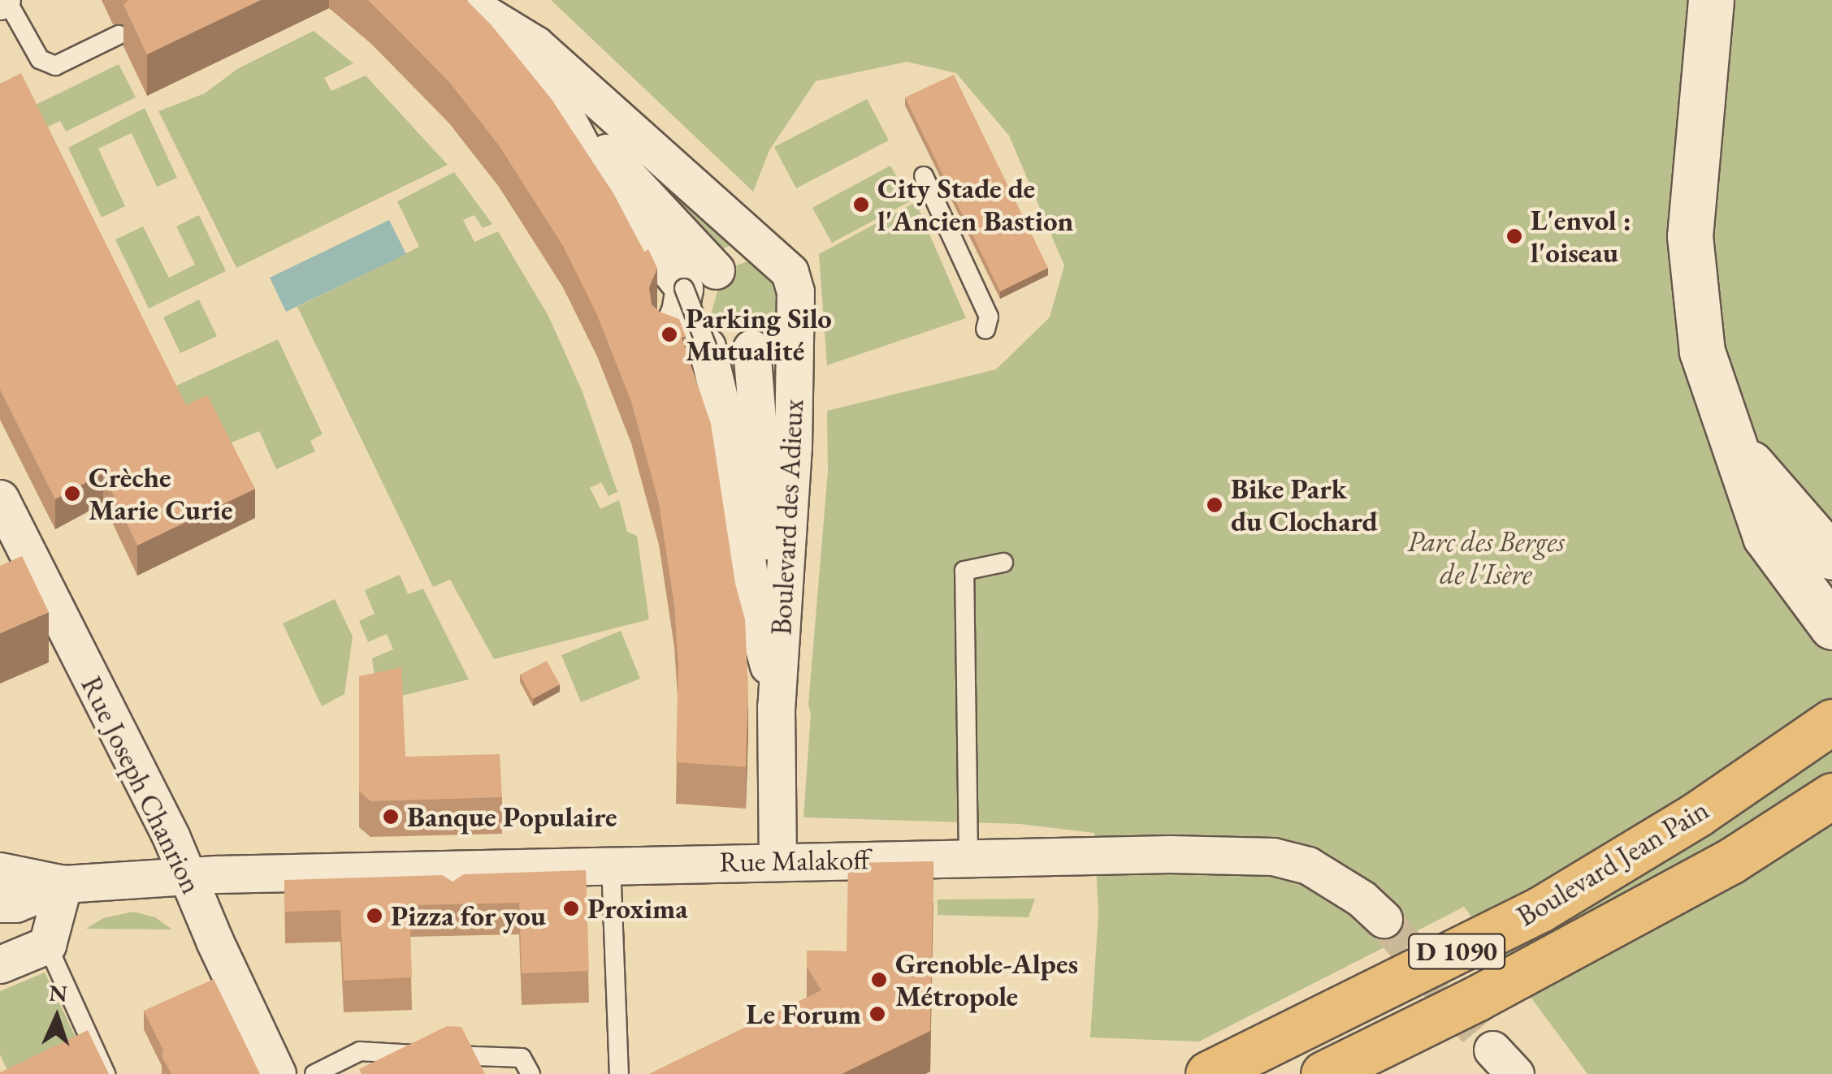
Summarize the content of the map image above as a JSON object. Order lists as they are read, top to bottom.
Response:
{
  "streets": {
    "main road": ["Boulevard Jean Pain", "D 1090"],
    "street": ["Boulevard des Adieux", "Rue Joseph Chanrion", "Rue Malakoff"]
  },
  "crossings": [
    ["Boulevard des Adieux", "Rue Malakoff"],
    ["Rue Joseph Chanrion", "Rue Malakoff"]
  ],
  "parks": ["Parc des Berges de l'Isère"],
  "places": [
    "City Stade de l'Ancien Bastion",
    "L'envol : l'oiseau",
    "Parking Silo Mutualité",
    "Crèche Marie Curie",
    "Bike Park du Clochard",
    "Banque Populaire",
    "Proxima",
    "Pizza for you",
    "Grenoble-Alpes Métropole",
    "Le Forum"
  ],
  "north": "top"
}
